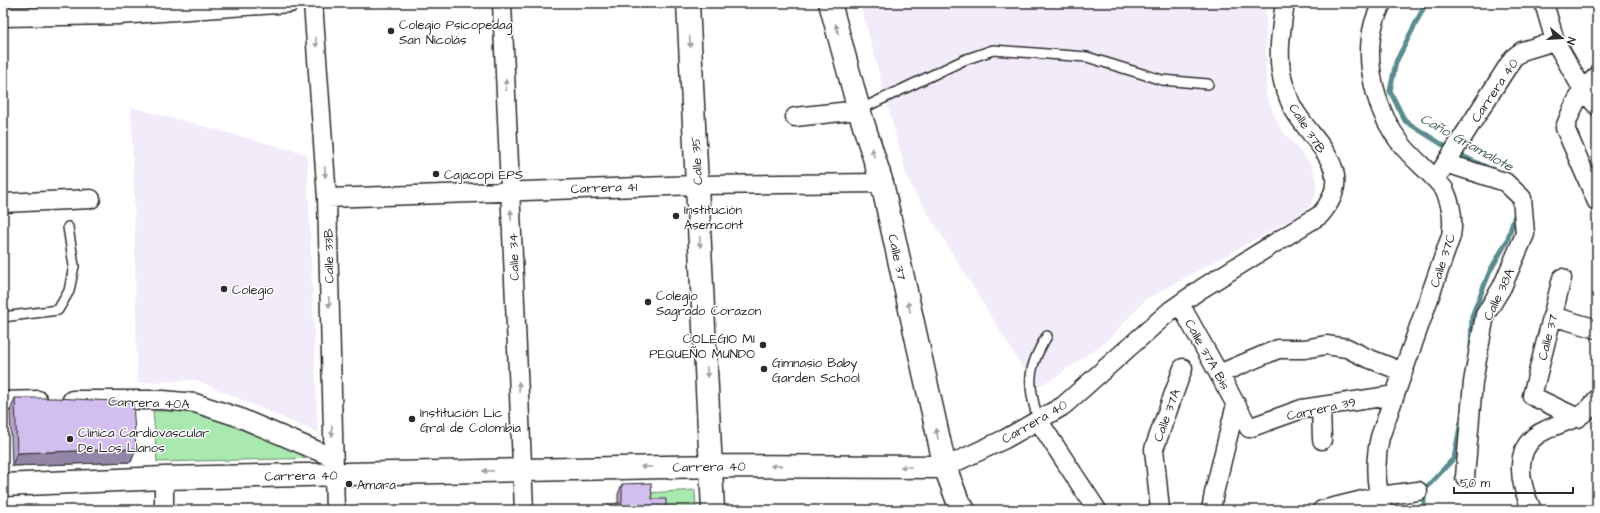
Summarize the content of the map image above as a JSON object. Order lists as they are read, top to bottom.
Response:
{
  "streets": {
    "street": [
      "Carrera 40",
      "Calle 37B",
      "Calle 35",
      "Carrera 41",
      "Calle 33B",
      "Calle 34",
      "Calle 37",
      "Calle 37C",
      "Calle 38A",
      "Calle 37A Bis",
      "Carrera 40A",
      "Carrera 39",
      "Calle 37A"
    ]
  },
  "crossings": [
    ["Carrera 40", "Calle 37B"],
    ["Carrera 40", "Calle 35"],
    ["Carrera 40", "Calle 33B"],
    ["Carrera 40", "Calle 34"],
    ["Carrera 40", "Calle 37"],
    ["Carrera 40", "Calle 37C"],
    ["Carrera 40", "Calle 38A"],
    ["Carrera 40", "Calle 37A Bis"],
    ["Carrera 40", "Carrera 40A"],
    ["Calle 35", "Carrera 41"],
    ["Carrera 41", "Calle 33B"],
    ["Carrera 41", "Calle 34"],
    ["Carrera 41", "Calle 37"],
    ["Calle 33B", "Carrera 40A"],
    ["Calle 37C", "Carrera 39"],
    ["Calle 37A Bis", "Carrera 39"]
  ],
  "one_way": [
    "Carrera 40",
    "Calle 35",
    "Calle 33B",
    "Calle 34",
    "Calle 37"
  ],
  "water": ["Caño Gramalote"],
  "places": [
    "Colegio Psicopedag San Nicolás",
    "Cajacopi EPS",
    "Institución Asemcont",
    "Colegio",
    "Colegio Sagrado Corazon",
    "COLEGIO MI PEQUEÑO MUNDO",
    "Gimnasio Baby Garden School",
    "Institución Lic Gral de Colombia",
    "Clinica Cardiovascular De Los Llanos",
    "Amara"
  ],
  "scale_bar": "50 m",
  "north": "right"
}
